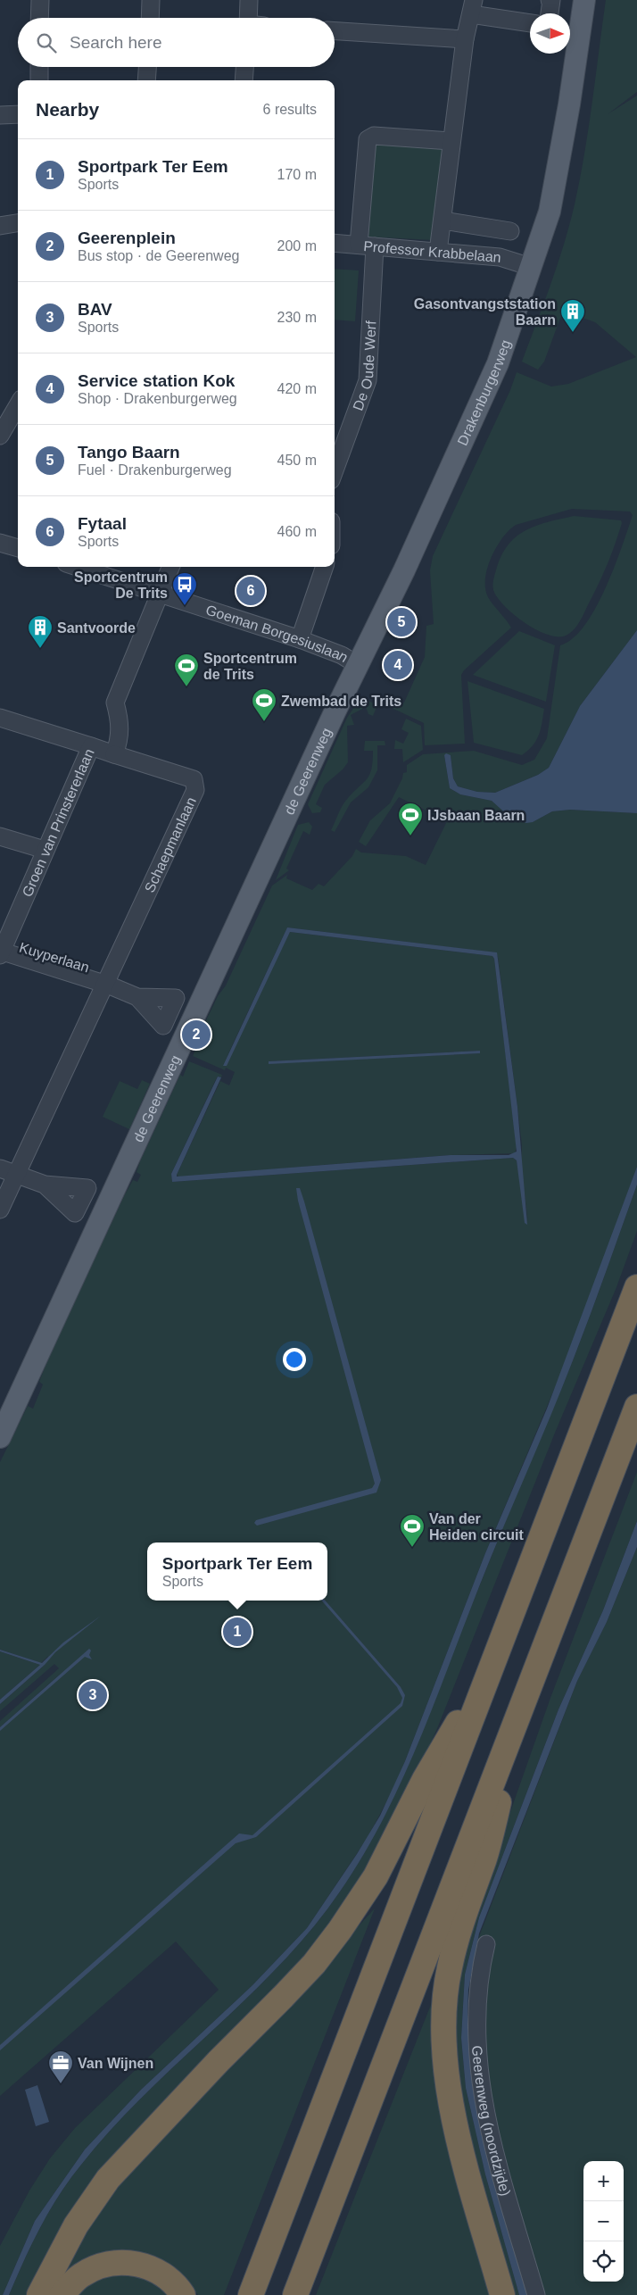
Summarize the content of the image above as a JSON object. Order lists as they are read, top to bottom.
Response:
{
  "streets": {
    "main road": ["Drakenburgerweg", "de Geerenweg"],
    "street": [
      "Professor Krabbelaan",
      "De Oude Werf",
      "Goeman Borgesiuslaan",
      "Groen van Prinstererlaan",
      "Schaepmanlaan",
      "Kuyperlaan",
      "Geerenweg (noordzijde)"
    ]
  },
  "crossings": [
    ["Professor Krabbelaan", "De Oude Werf"],
    ["Professor Krabbelaan", "Drakenburgerweg"],
    ["Drakenburgerweg", "Goeman Borgesiuslaan"],
    ["Drakenburgerweg", "de Geerenweg"],
    ["Goeman Borgesiuslaan", "de Geerenweg"],
    ["Goeman Borgesiuslaan", "Groen van Prinstererlaan"],
    ["Groen van Prinstererlaan", "Schaepmanlaan"],
    ["Groen van Prinstererlaan", "Kuyperlaan"],
    ["Schaepmanlaan", "Kuyperlaan"]
  ],
  "places": {
    "building": ["Gasontvangststation Baarn", "Santvoorde"],
    "bus stop": ["Sportcentrum De Trits"],
    "sports": [
      "Sportcentrum de Trits",
      "Zwembad de Trits",
      "IJsbaan Baarn",
      "Van der Heiden circuit"
    ],
    "office": ["Van Wijnen"]
  },
  "north": "right",
  "page": {
    "search": "Search here",
    "heading": ["Nearby", "6 results"],
    "list": [
      {
        "mark": "1",
        "name": "Sportpark Ter Eem",
        "note": "Sports",
        "value": "170 m"
      },
      {
        "mark": "2",
        "name": "Geerenplein",
        "note": "Bus stop · de Geerenweg",
        "value": "200 m"
      },
      {
        "mark": "3",
        "name": "BAV",
        "note": "Sports",
        "value": "230 m"
      },
      {
        "mark": "4",
        "name": "Service station Kok",
        "note": "Shop · Drakenburgerweg",
        "value": "420 m"
      },
      {
        "mark": "5",
        "name": "Tango Baarn",
        "note": "Fuel · Drakenburgerweg",
        "value": "450 m"
      },
      {
        "mark": "6",
        "name": "Fytaal",
        "note": "Sports",
        "value": "460 m"
      }
    ],
    "pins": [
      "6",
      "5",
      "4",
      "2",
      "1",
      "3"
    ],
    "popup": ["Sportpark Ter Eem", "Sports"],
    "map_buttons": ["+", "−"]
  }
}
